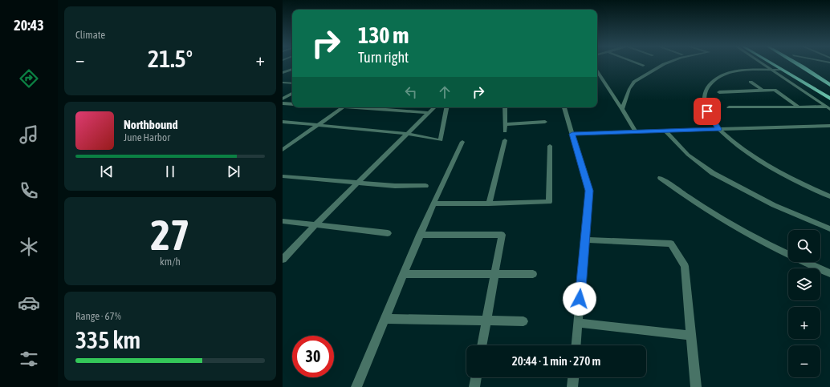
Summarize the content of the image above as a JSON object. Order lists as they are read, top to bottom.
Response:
{
  "page": {
    "tabs": "20:43",
    "tile": [
      "Climate",
      ["27", "km/h"],
      ["Range · 67%", "335 km"]
    ],
    "turn": ["130 m", "Turn right"],
    "heat": ["−", "21.5°", "+"],
    "song": ["Northbound", "June Harbor"],
    "map_buttons": ["+", "−"],
    "limit": "30",
    "trip": "20:44 · 1 min · 270 m"
  }
}
